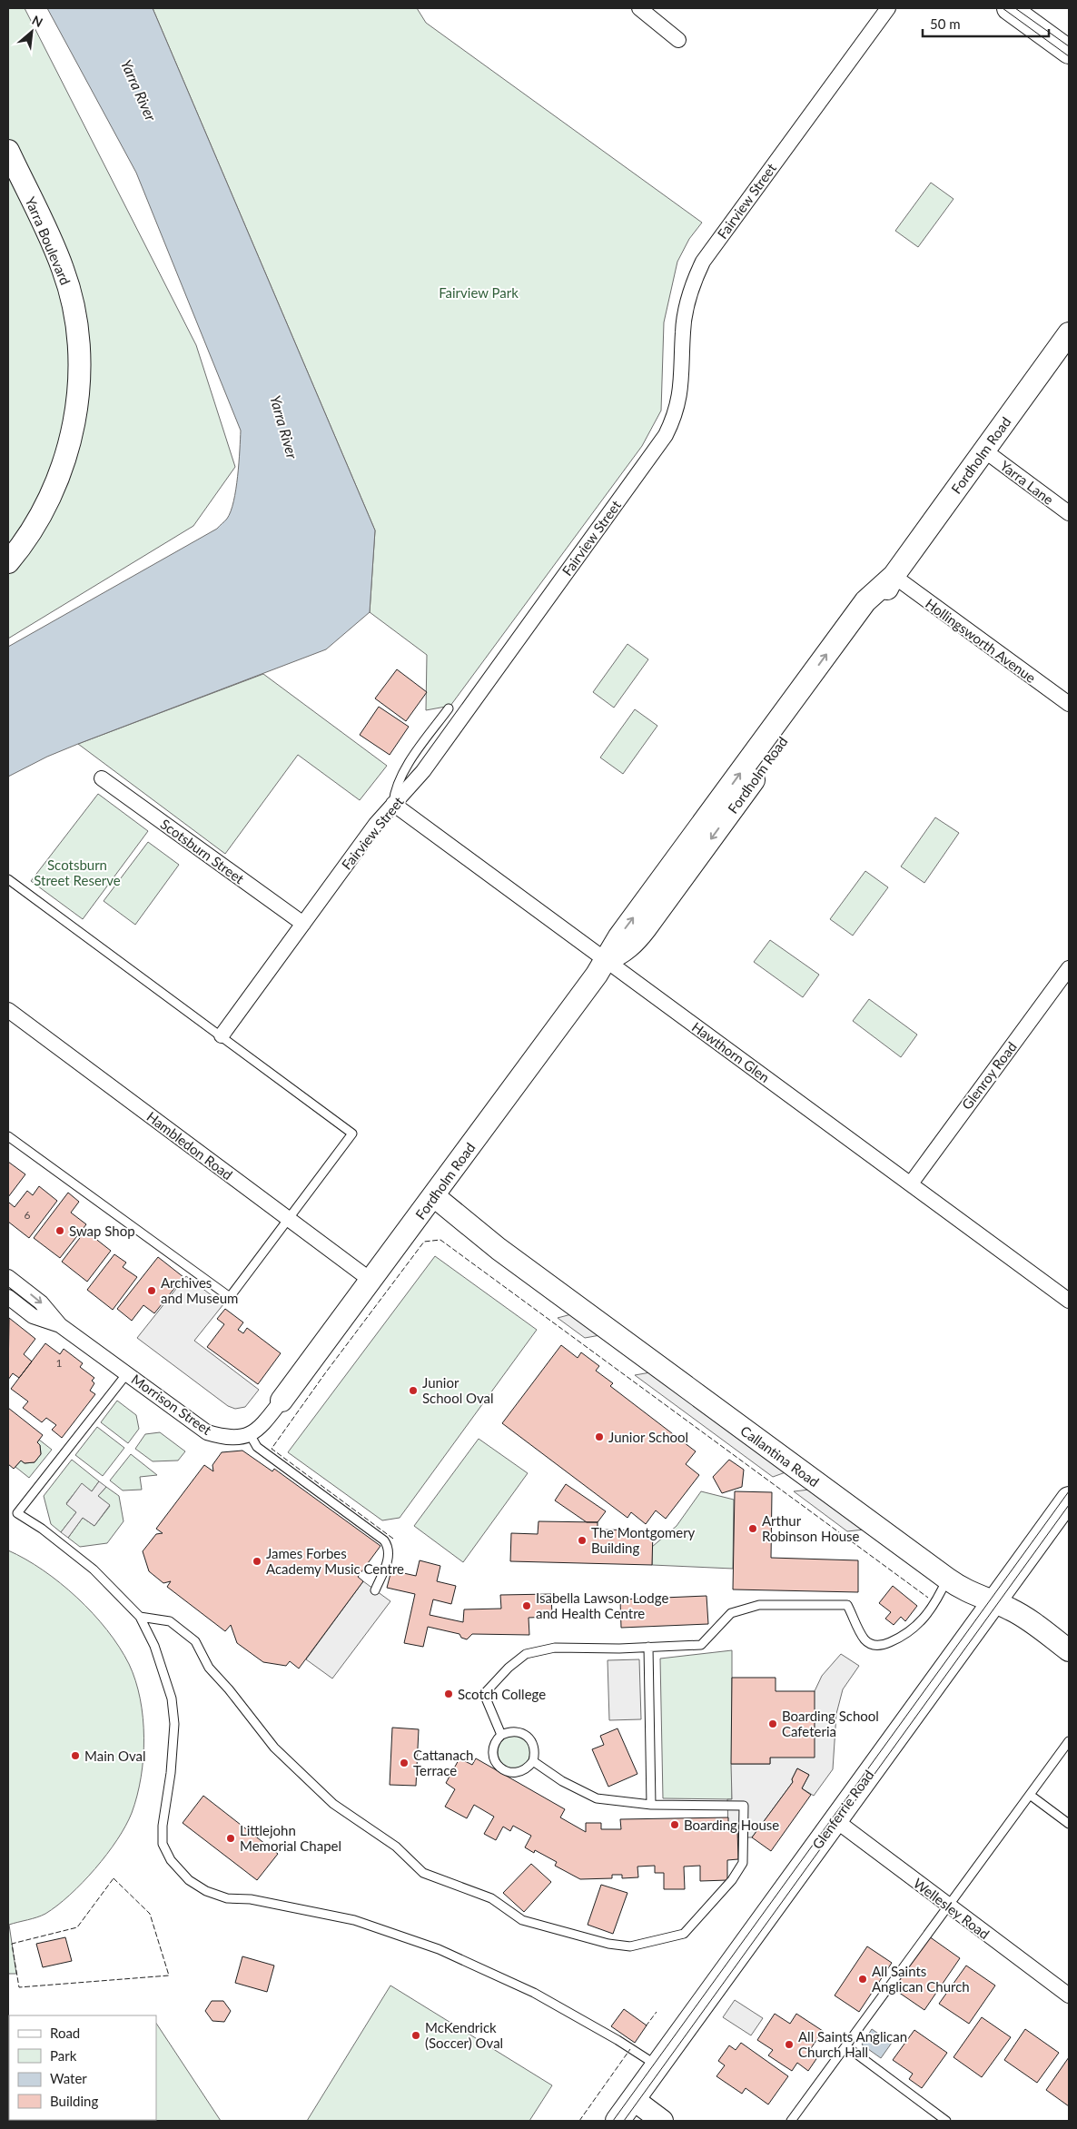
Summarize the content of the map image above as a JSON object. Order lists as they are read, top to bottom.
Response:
{
  "streets": {
    "main road": ["Glenferrie Road"],
    "street": [
      "Fairview Street",
      "Yarra Boulevard",
      "Fordholm Road",
      "Yarra Lane",
      "Hollingsworth Avenue",
      "Scotsburn Street",
      "Hawthorn Glen",
      "Glenroy Road",
      "Hambledon Road",
      "Morrison Street",
      "Callantina Road",
      "Wellesley Road"
    ]
  },
  "crossings": [
    ["Fairview Street", "Scotsburn Street"],
    ["Fairview Street", "Hawthorn Glen"],
    ["Fordholm Road", "Yarra Lane"],
    ["Fordholm Road", "Hollingsworth Avenue"],
    ["Fordholm Road", "Hawthorn Glen"],
    ["Fordholm Road", "Hambledon Road"],
    ["Fordholm Road", "Callantina Road"],
    ["Hawthorn Glen", "Glenroy Road"],
    ["Callantina Road", "Glenferrie Road"],
    ["Glenferrie Road", "Wellesley Road"]
  ],
  "water": ["Yarra River"],
  "parks": ["Fairview Park", "Scotsburn Street Reserve"],
  "places": [
    "Swap Shop",
    "Archives and Museum",
    "Junior School Oval",
    "Junior School",
    "Arthur Robinson House",
    "The Montgomery Building",
    "James Forbes Academy Music Centre",
    "Isabella Lawson Lodge and Health Centre",
    "Scotch College",
    "Boarding School Cafeteria",
    "Main Oval",
    "Cattanach Terrace",
    "Boarding House",
    "Littlejohn Memorial Chapel",
    "All Saints Anglican Church",
    "McKendrick (Soccer) Oval",
    "All Saints Anglican Church Hall"
  ],
  "house_numbers": ["6", "1"],
  "legend": [
    "Road",
    "Park",
    "Water",
    "Building"
  ],
  "scale_bar": "50 m",
  "north": "top right"
}
